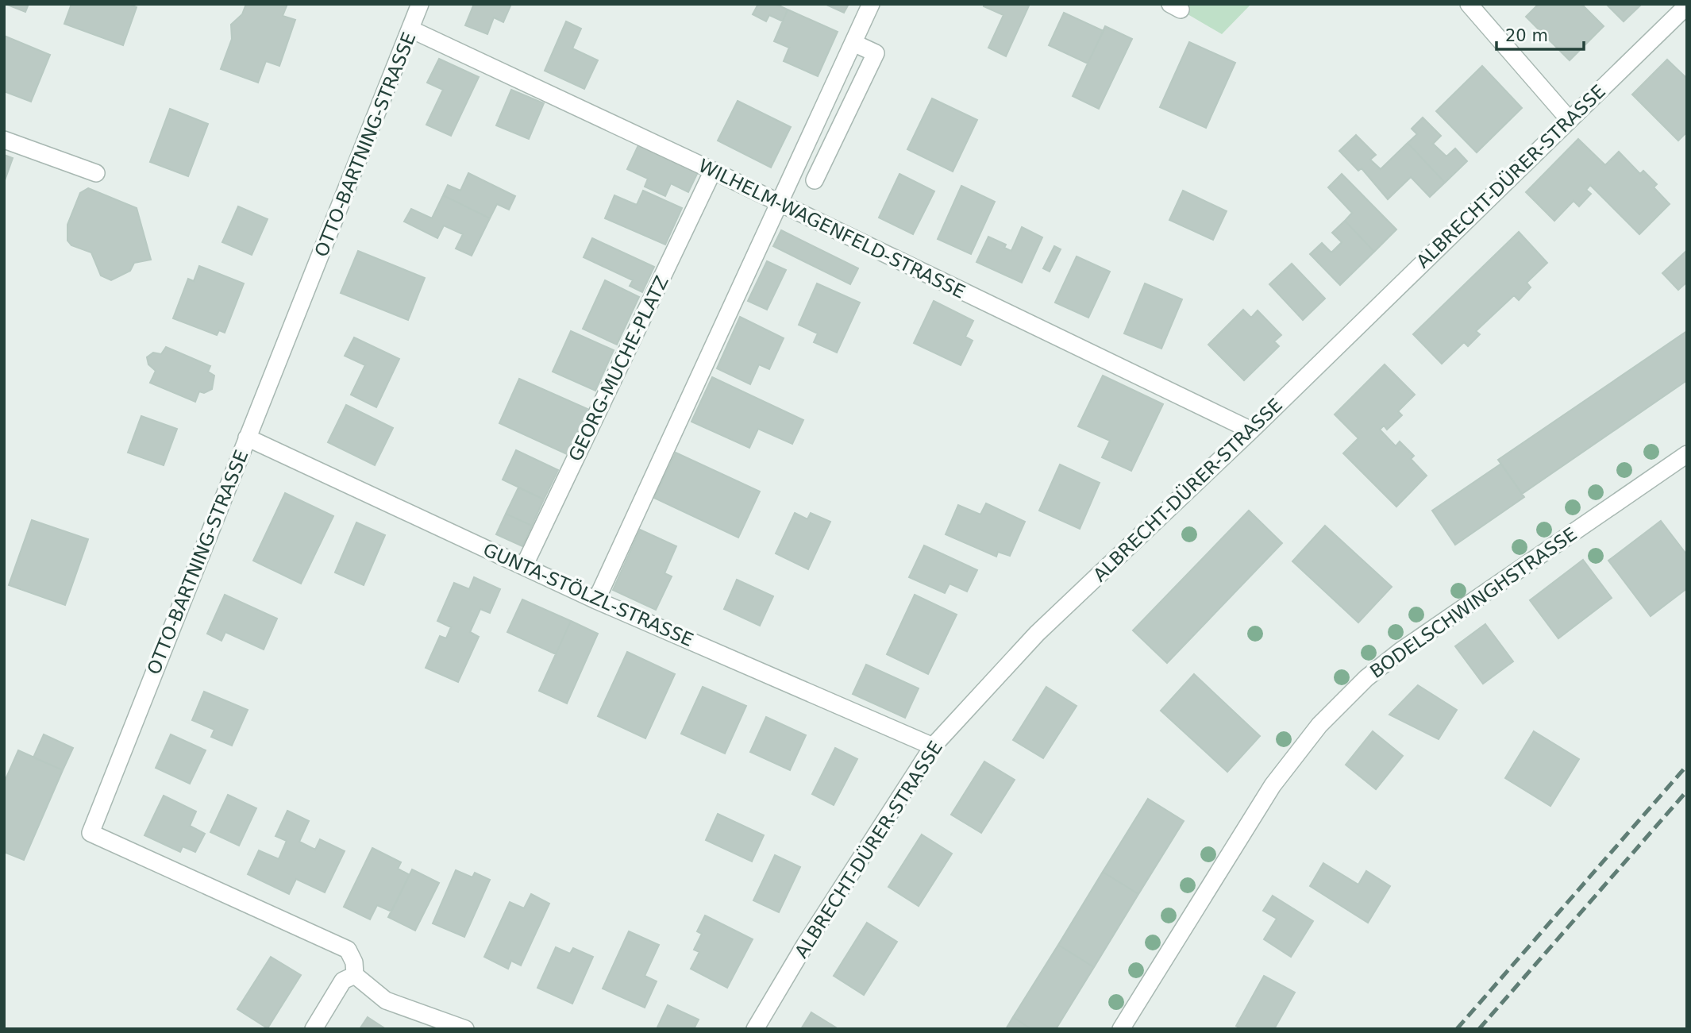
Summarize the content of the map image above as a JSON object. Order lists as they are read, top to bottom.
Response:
{
  "streets": {
    "street": [
      "OTTO-BARTNING-STRASSE",
      "ALBRECHT-DÜRER-STRASSE",
      "WILHELM-WAGENFELD-STRASSE",
      "GEORG-MUCHE-PLATZ",
      "GUNTA-STÖLZL-STRASSE",
      "BODELSCHWINGHSTRASSE"
    ]
  },
  "crossings": [
    ["OTTO-BARTNING-STRASSE", "WILHELM-WAGENFELD-STRASSE"],
    ["OTTO-BARTNING-STRASSE", "GUNTA-STÖLZL-STRASSE"],
    ["ALBRECHT-DÜRER-STRASSE", "WILHELM-WAGENFELD-STRASSE"],
    ["ALBRECHT-DÜRER-STRASSE", "GUNTA-STÖLZL-STRASSE"],
    ["WILHELM-WAGENFELD-STRASSE", "GEORG-MUCHE-PLATZ"],
    ["GEORG-MUCHE-PLATZ", "GUNTA-STÖLZL-STRASSE"]
  ],
  "scale_bar": "20 m"
}
